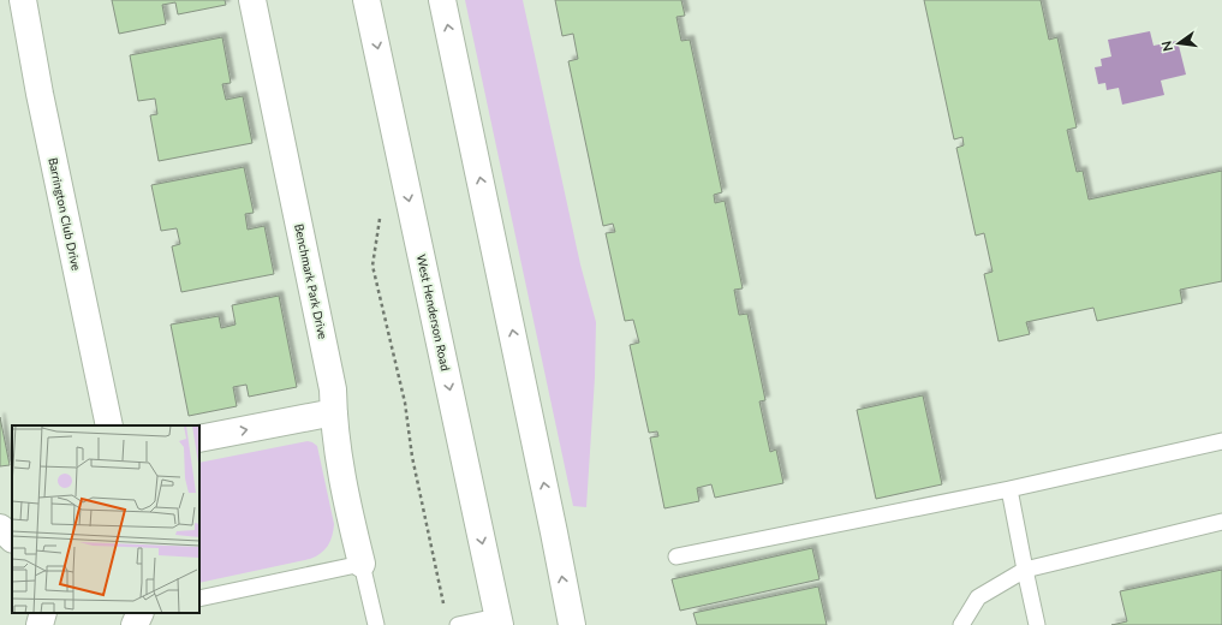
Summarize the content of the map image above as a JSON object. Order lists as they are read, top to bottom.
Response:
{
  "streets": {
    "main road": ["Barrington Club Drive", "Benchmark Park Drive", "West Henderson Road"]
  },
  "north": "left"
}
